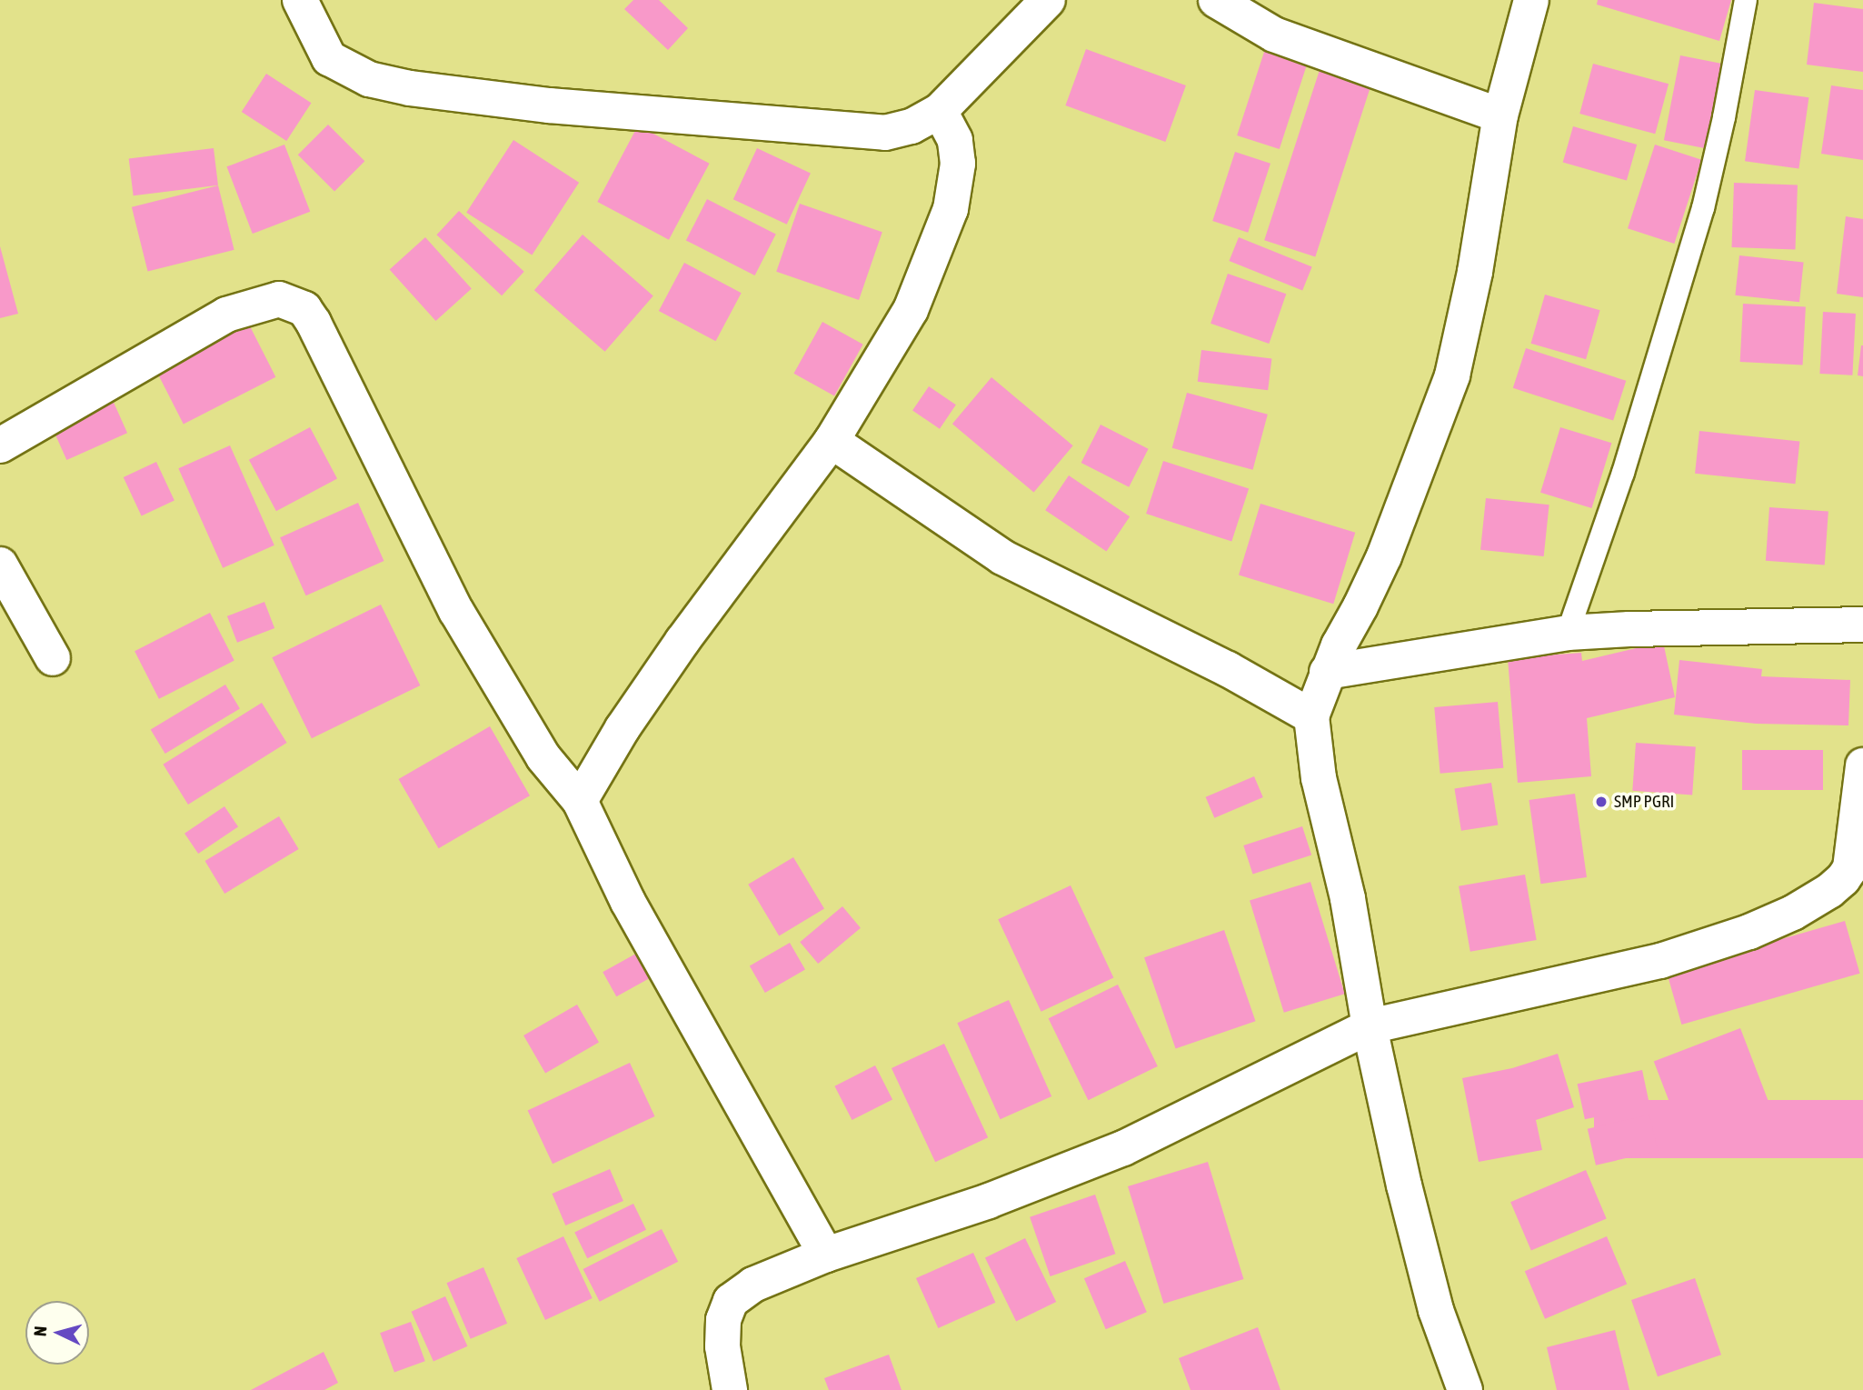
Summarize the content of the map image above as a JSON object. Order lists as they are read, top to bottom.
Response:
{
  "places": ["SMP PGRI"],
  "north": "left"
}
